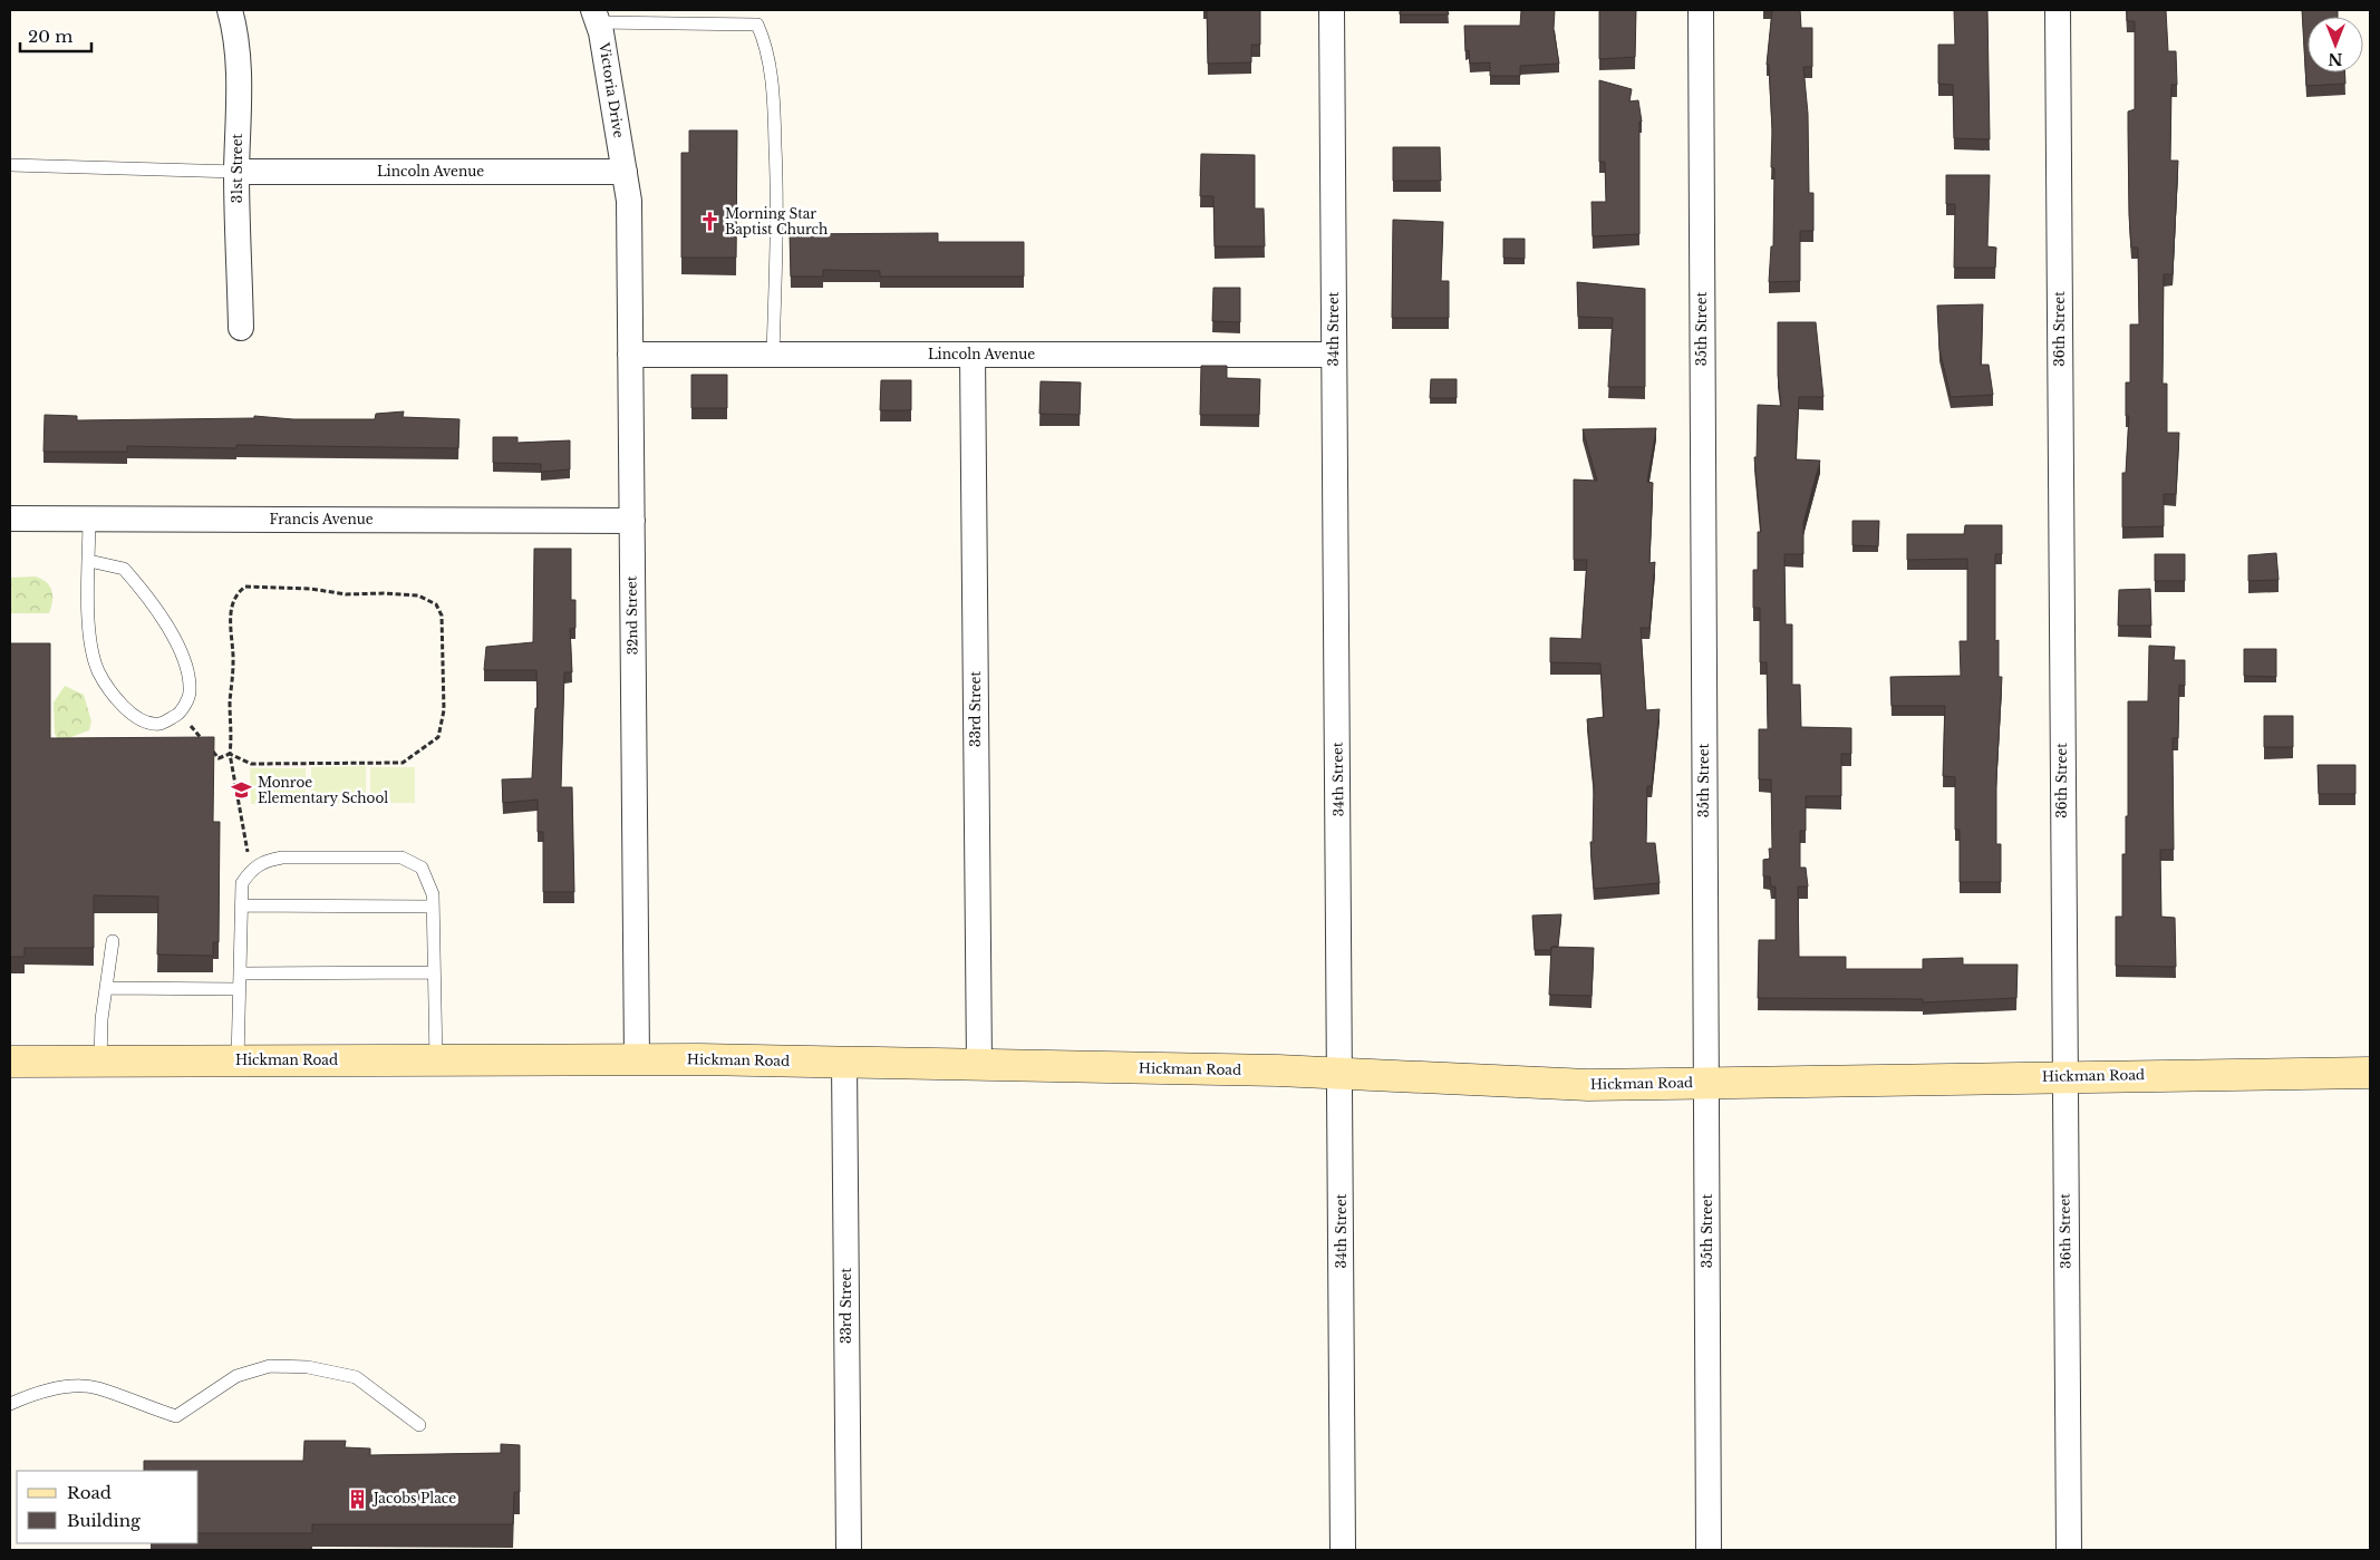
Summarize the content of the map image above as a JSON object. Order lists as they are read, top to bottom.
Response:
{
  "streets": {
    "main road": ["Hickman Road"],
    "street": [
      "Victoria Drive",
      "31st Street",
      "Lincoln Avenue",
      "34th Street",
      "35th Street",
      "36th Street",
      "Francis Avenue",
      "32nd Street",
      "33rd Street"
    ]
  },
  "crossings": [
    ["Victoria Drive", "Lincoln Avenue"],
    ["Victoria Drive", "32nd Street"],
    ["31st Street", "Lincoln Avenue"],
    ["Lincoln Avenue", "34th Street"],
    ["Lincoln Avenue", "32nd Street"],
    ["Lincoln Avenue", "33rd Street"],
    ["34th Street", "Hickman Road"],
    ["35th Street", "Hickman Road"],
    ["36th Street", "Hickman Road"],
    ["Francis Avenue", "32nd Street"],
    ["32nd Street", "Hickman Road"],
    ["33rd Street", "Hickman Road"]
  ],
  "places": {
    "church": ["Morning Star Baptist Church"],
    "school or university": ["Monroe Elementary School"],
    "building": ["Jacobs Place"]
  },
  "legend": ["Road", "Building"],
  "scale_bar": "20 m",
  "north": "bottom"
}
